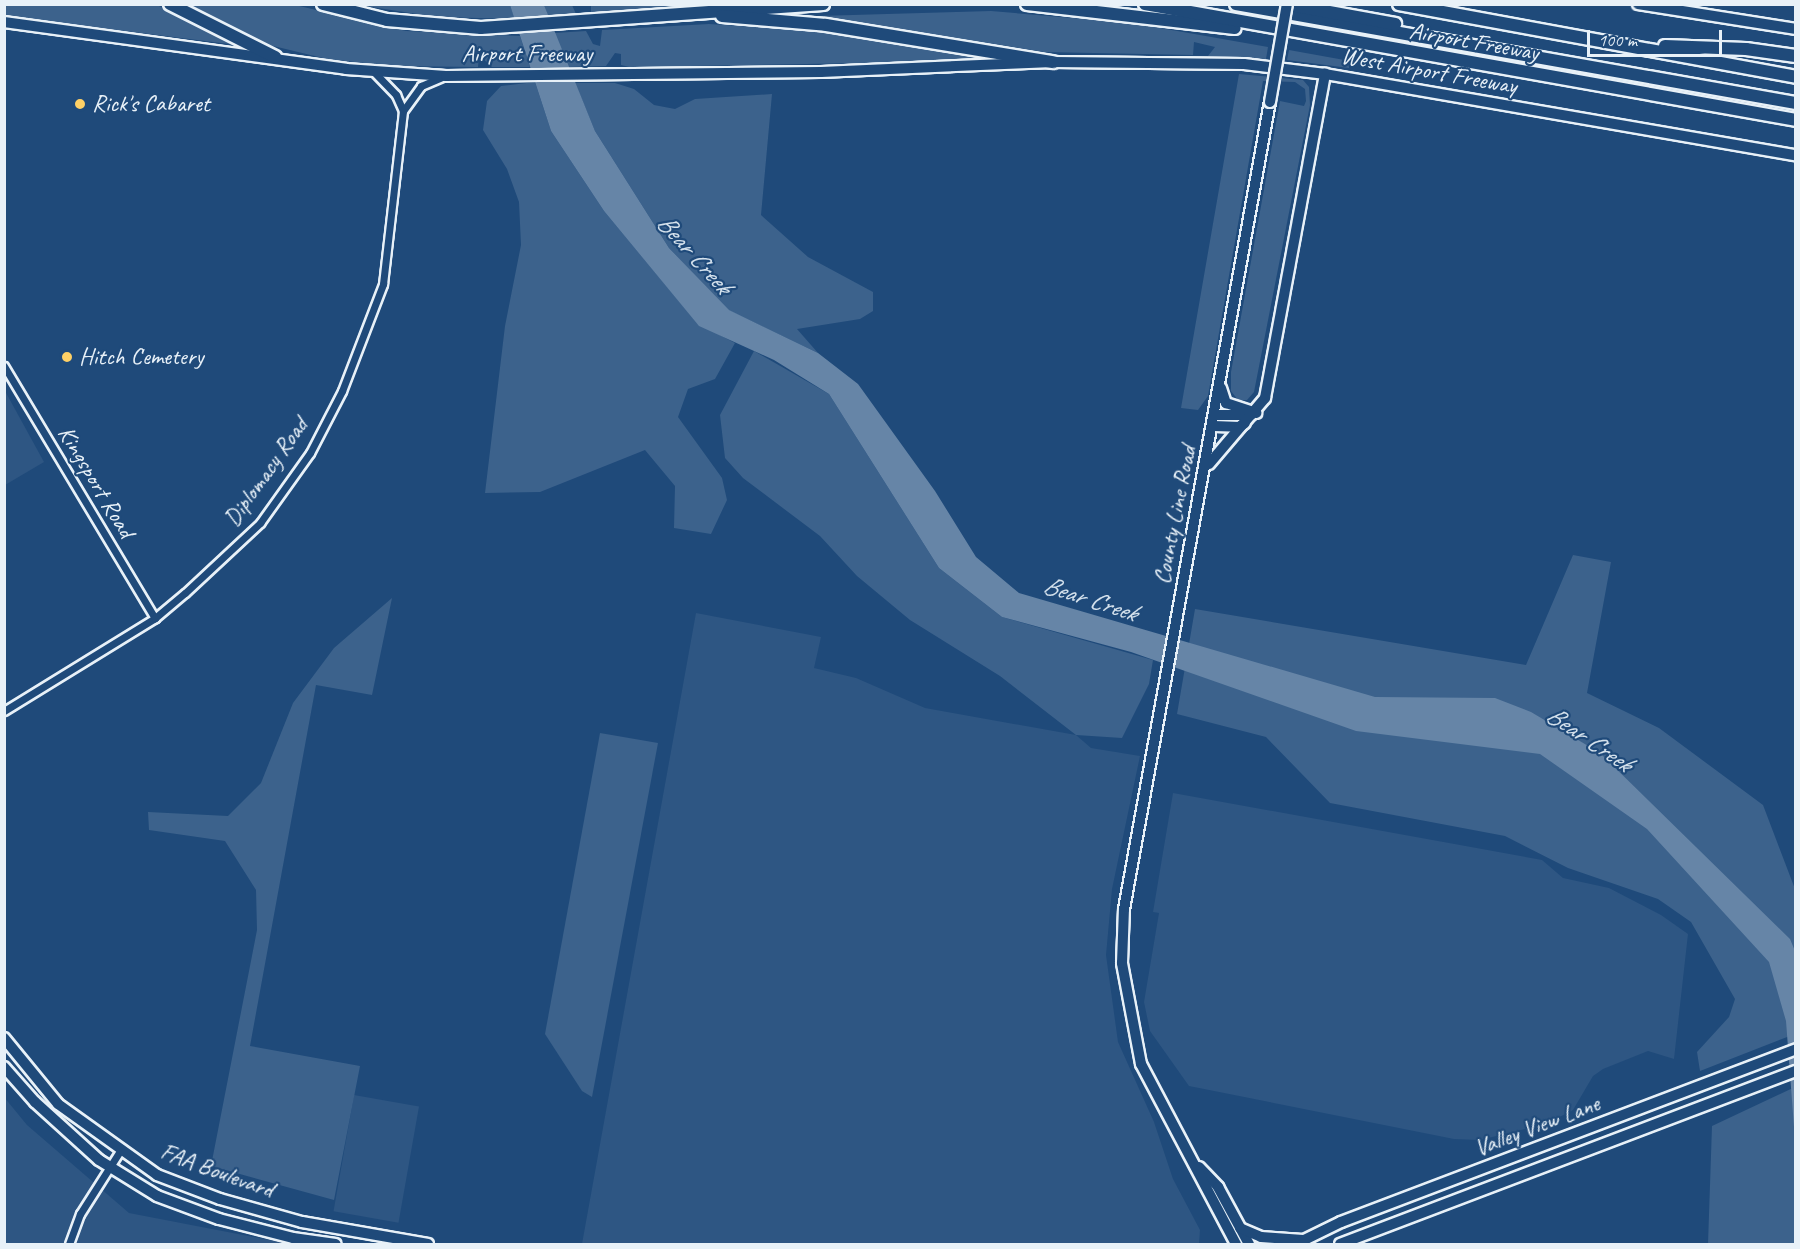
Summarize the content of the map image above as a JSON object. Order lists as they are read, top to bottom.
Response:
{
  "streets": {
    "highway": ["Airport Freeway"],
    "main road": [
      "West Airport Freeway",
      "County Line Road",
      "Valley View Lane",
      "FAA Boulevard"
    ],
    "street": ["Diplomacy Road", "Kingsport Road"]
  },
  "crossings": [
    ["Airport Freeway", "West Airport Freeway"],
    ["Airport Freeway", "Diplomacy Road"],
    ["Diplomacy Road", "Kingsport Road"]
  ],
  "water": ["Bear Creek"],
  "places": ["Rick's Cabaret", "Hitch Cemetery"],
  "scale_bar": "100 m"
}
